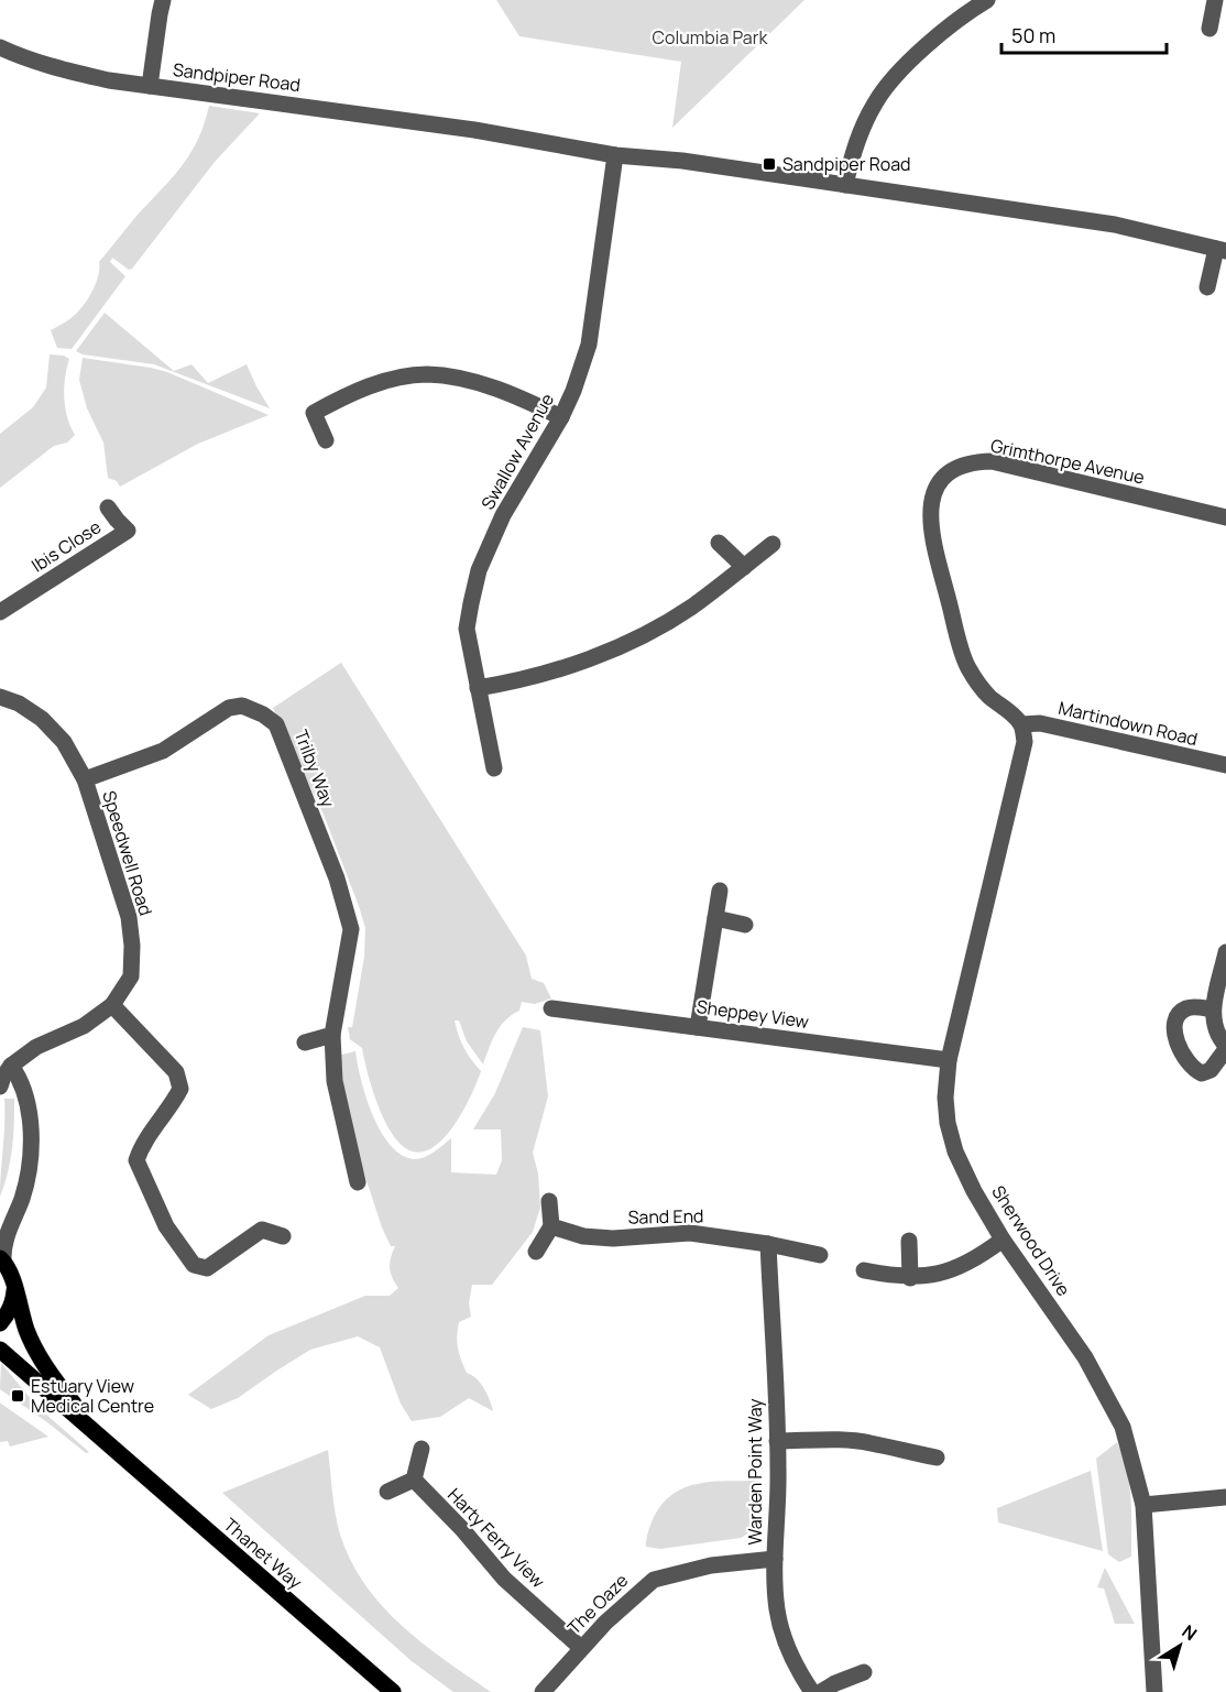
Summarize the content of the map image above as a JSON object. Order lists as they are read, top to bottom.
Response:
{
  "streets": {
    "main road": ["Thanet Way"],
    "street": [
      "Sandpiper Road",
      "Swallow Avenue",
      "Grimthorpe Avenue",
      "Ibis Close",
      "Martindown Road",
      "Trilby Way",
      "Speedwell Road",
      "Sheppey View",
      "Sand End",
      "Sherwood Drive",
      "Warden Point Way",
      "Harty Ferry View",
      "The Oaze"
    ]
  },
  "crossings": [
    ["Sandpiper Road", "Swallow Avenue"],
    ["Grimthorpe Avenue", "Martindown Road"],
    ["Grimthorpe Avenue", "Sherwood Drive"],
    ["Martindown Road", "Sherwood Drive"],
    ["Trilby Way", "Speedwell Road"],
    ["Sheppey View", "Sherwood Drive"],
    ["Sand End", "Warden Point Way"],
    ["Warden Point Way", "The Oaze"],
    ["Harty Ferry View", "The Oaze"]
  ],
  "parks": ["Columbia Park"],
  "places": {
    "transit": ["Sandpiper Road", "Estuary View Medical Centre"]
  },
  "scale_bar": "50 m",
  "north": "top right"
}
